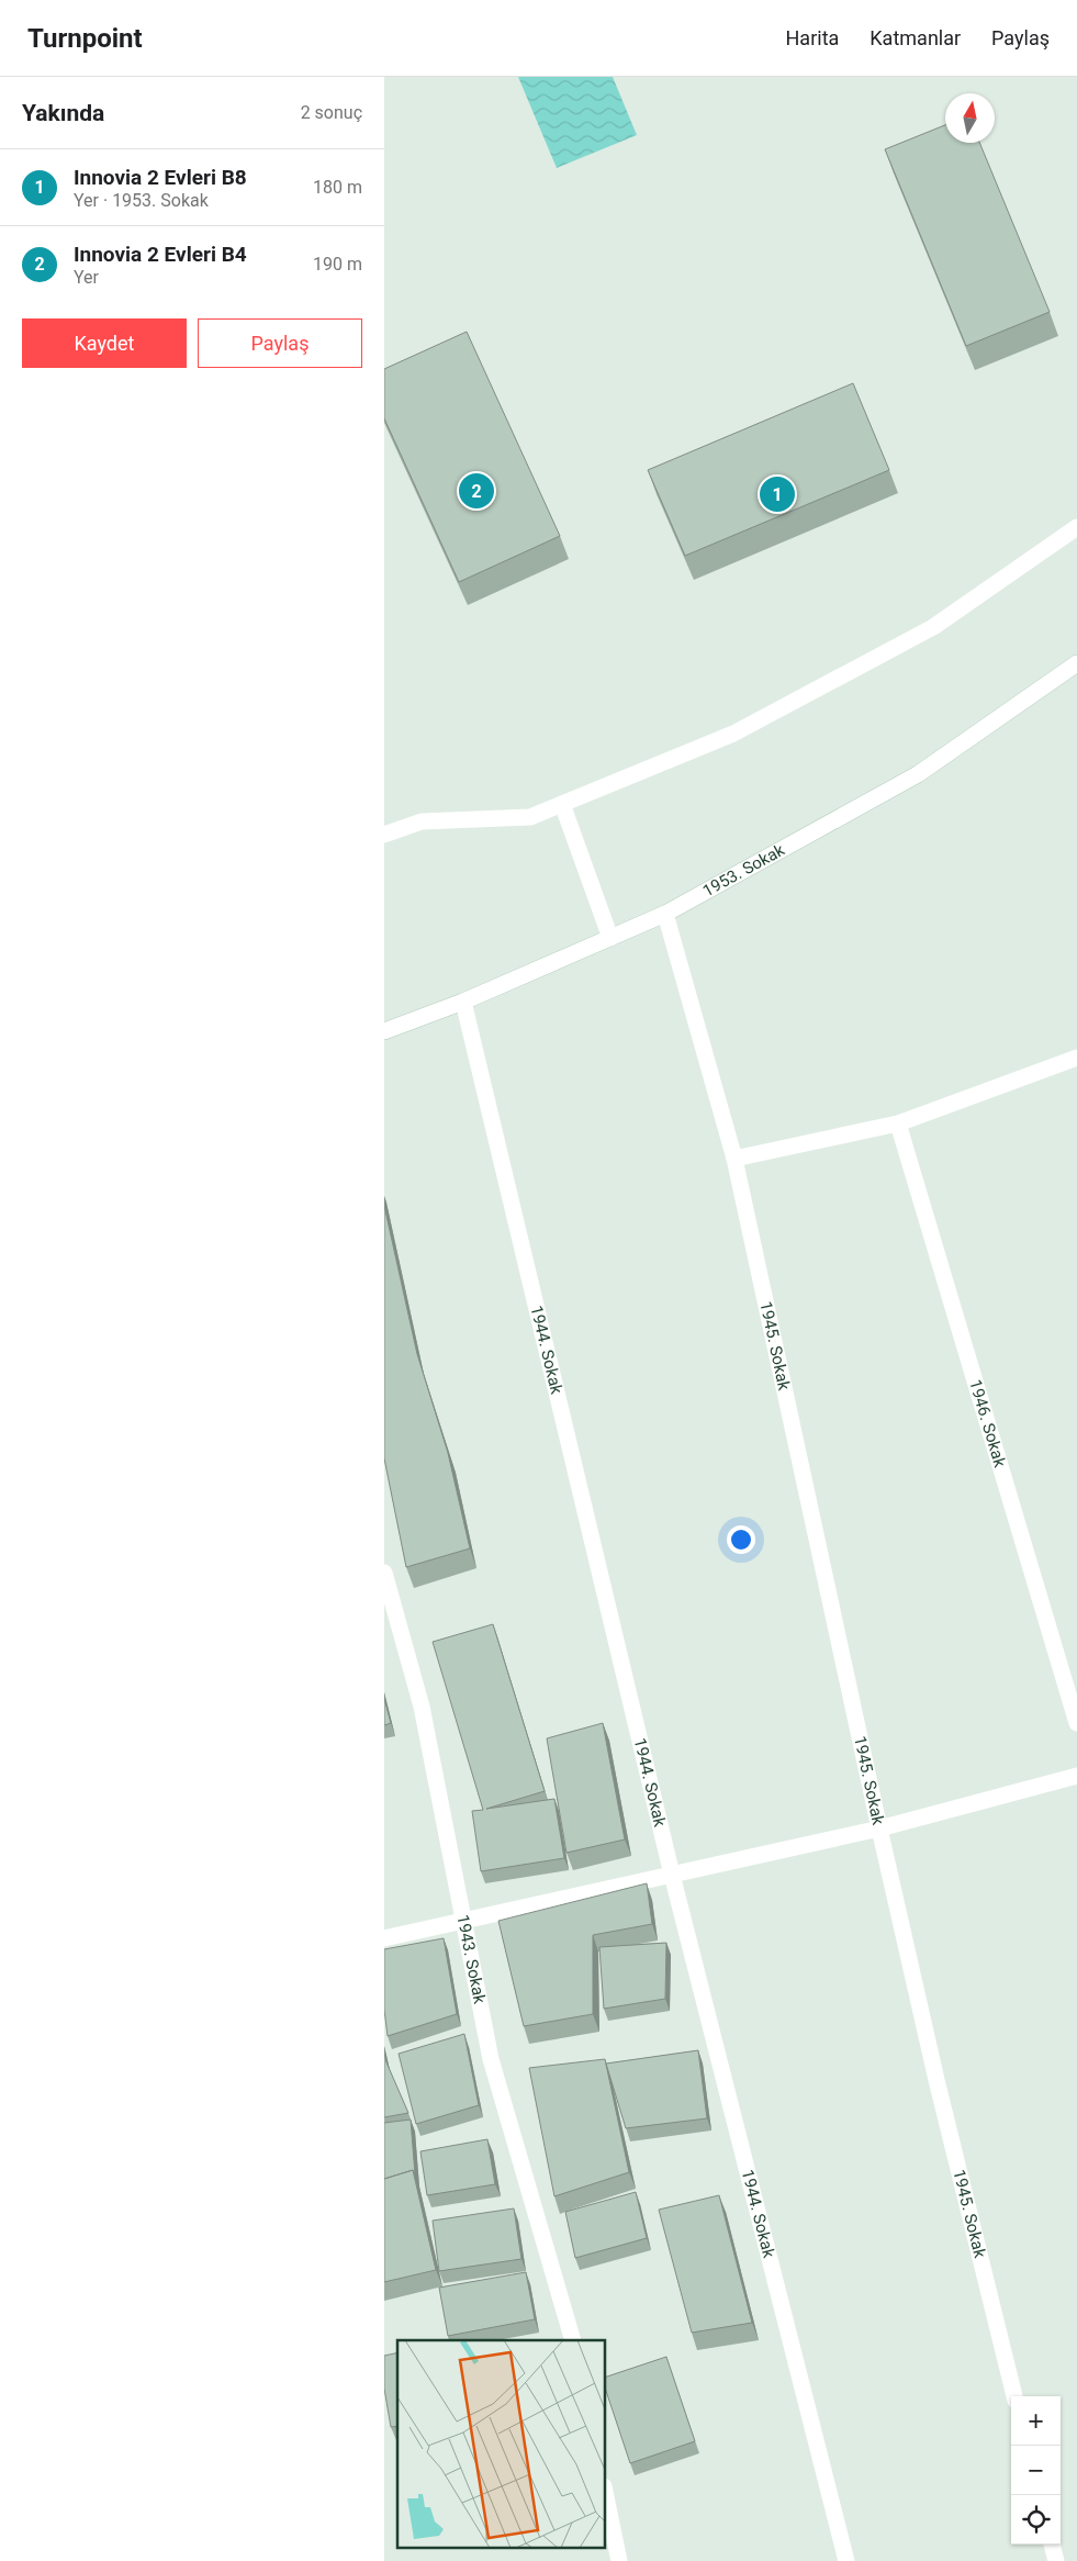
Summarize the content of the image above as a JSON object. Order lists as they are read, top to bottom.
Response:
{
  "streets": {
    "street": [
      "1953. Sokak",
      "1945. Sokak",
      "1944. Sokak",
      "1946. Sokak",
      "1943. Sokak"
    ]
  },
  "crossings": [
    ["1953. Sokak", "1945. Sokak"],
    ["1953. Sokak", "1944. Sokak"]
  ],
  "north": "top",
  "page": {
    "header": "Turnpoint",
    "nav": ["Harita", "Katmanlar", "Paylaş"],
    "heading": ["Yakında", "2 sonuç"],
    "list": [
      {
        "mark": "1",
        "name": "Innovia 2 Evleri B8",
        "note": "Yer · 1953. Sokak",
        "value": "180 m"
      },
      {
        "mark": "2",
        "name": "Innovia 2 Evleri B4",
        "note": "Yer",
        "value": "190 m"
      }
    ],
    "buttons": ["Kaydet", "Paylaş"],
    "pins": ["2", "1"],
    "map_buttons": ["+", "−"]
  }
}
